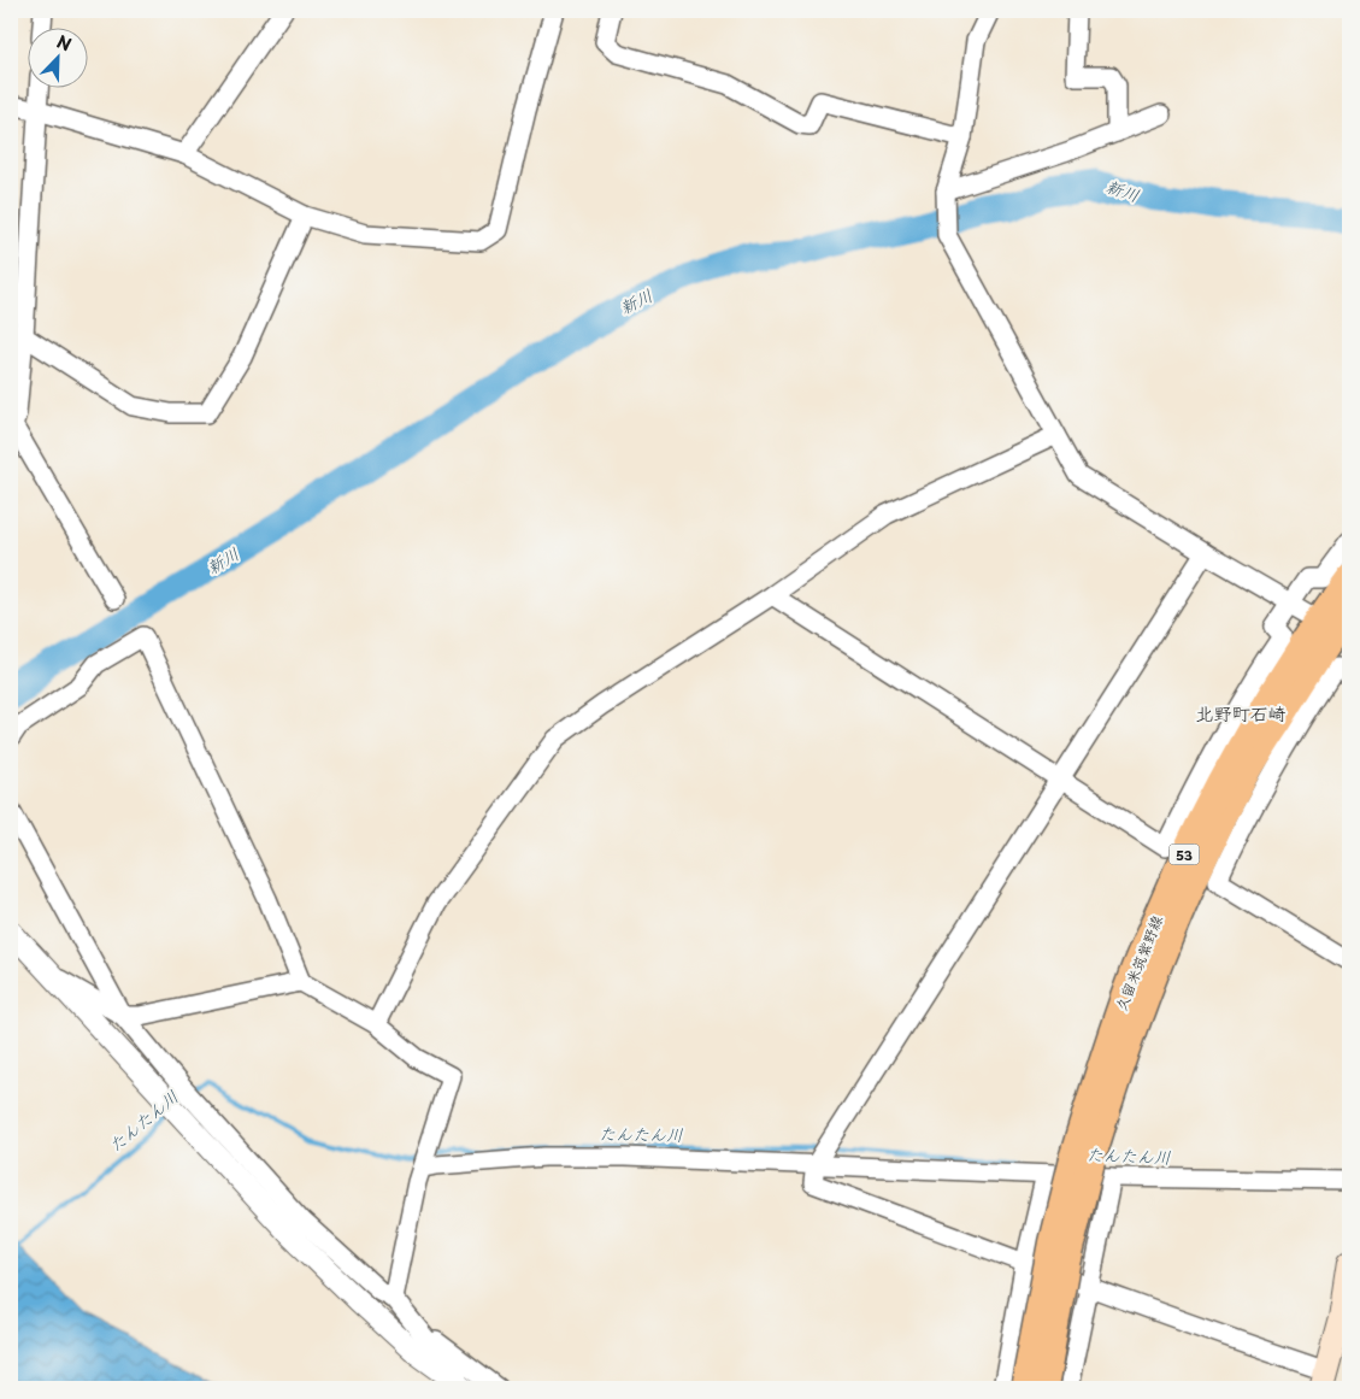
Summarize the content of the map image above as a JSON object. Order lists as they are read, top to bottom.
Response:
{
  "streets": {
    "main road": ["53", "久留米筑紫野線"]
  },
  "districts": ["北野町石崎"],
  "water": ["新川", "たんたん川"],
  "north": "top right"
}
